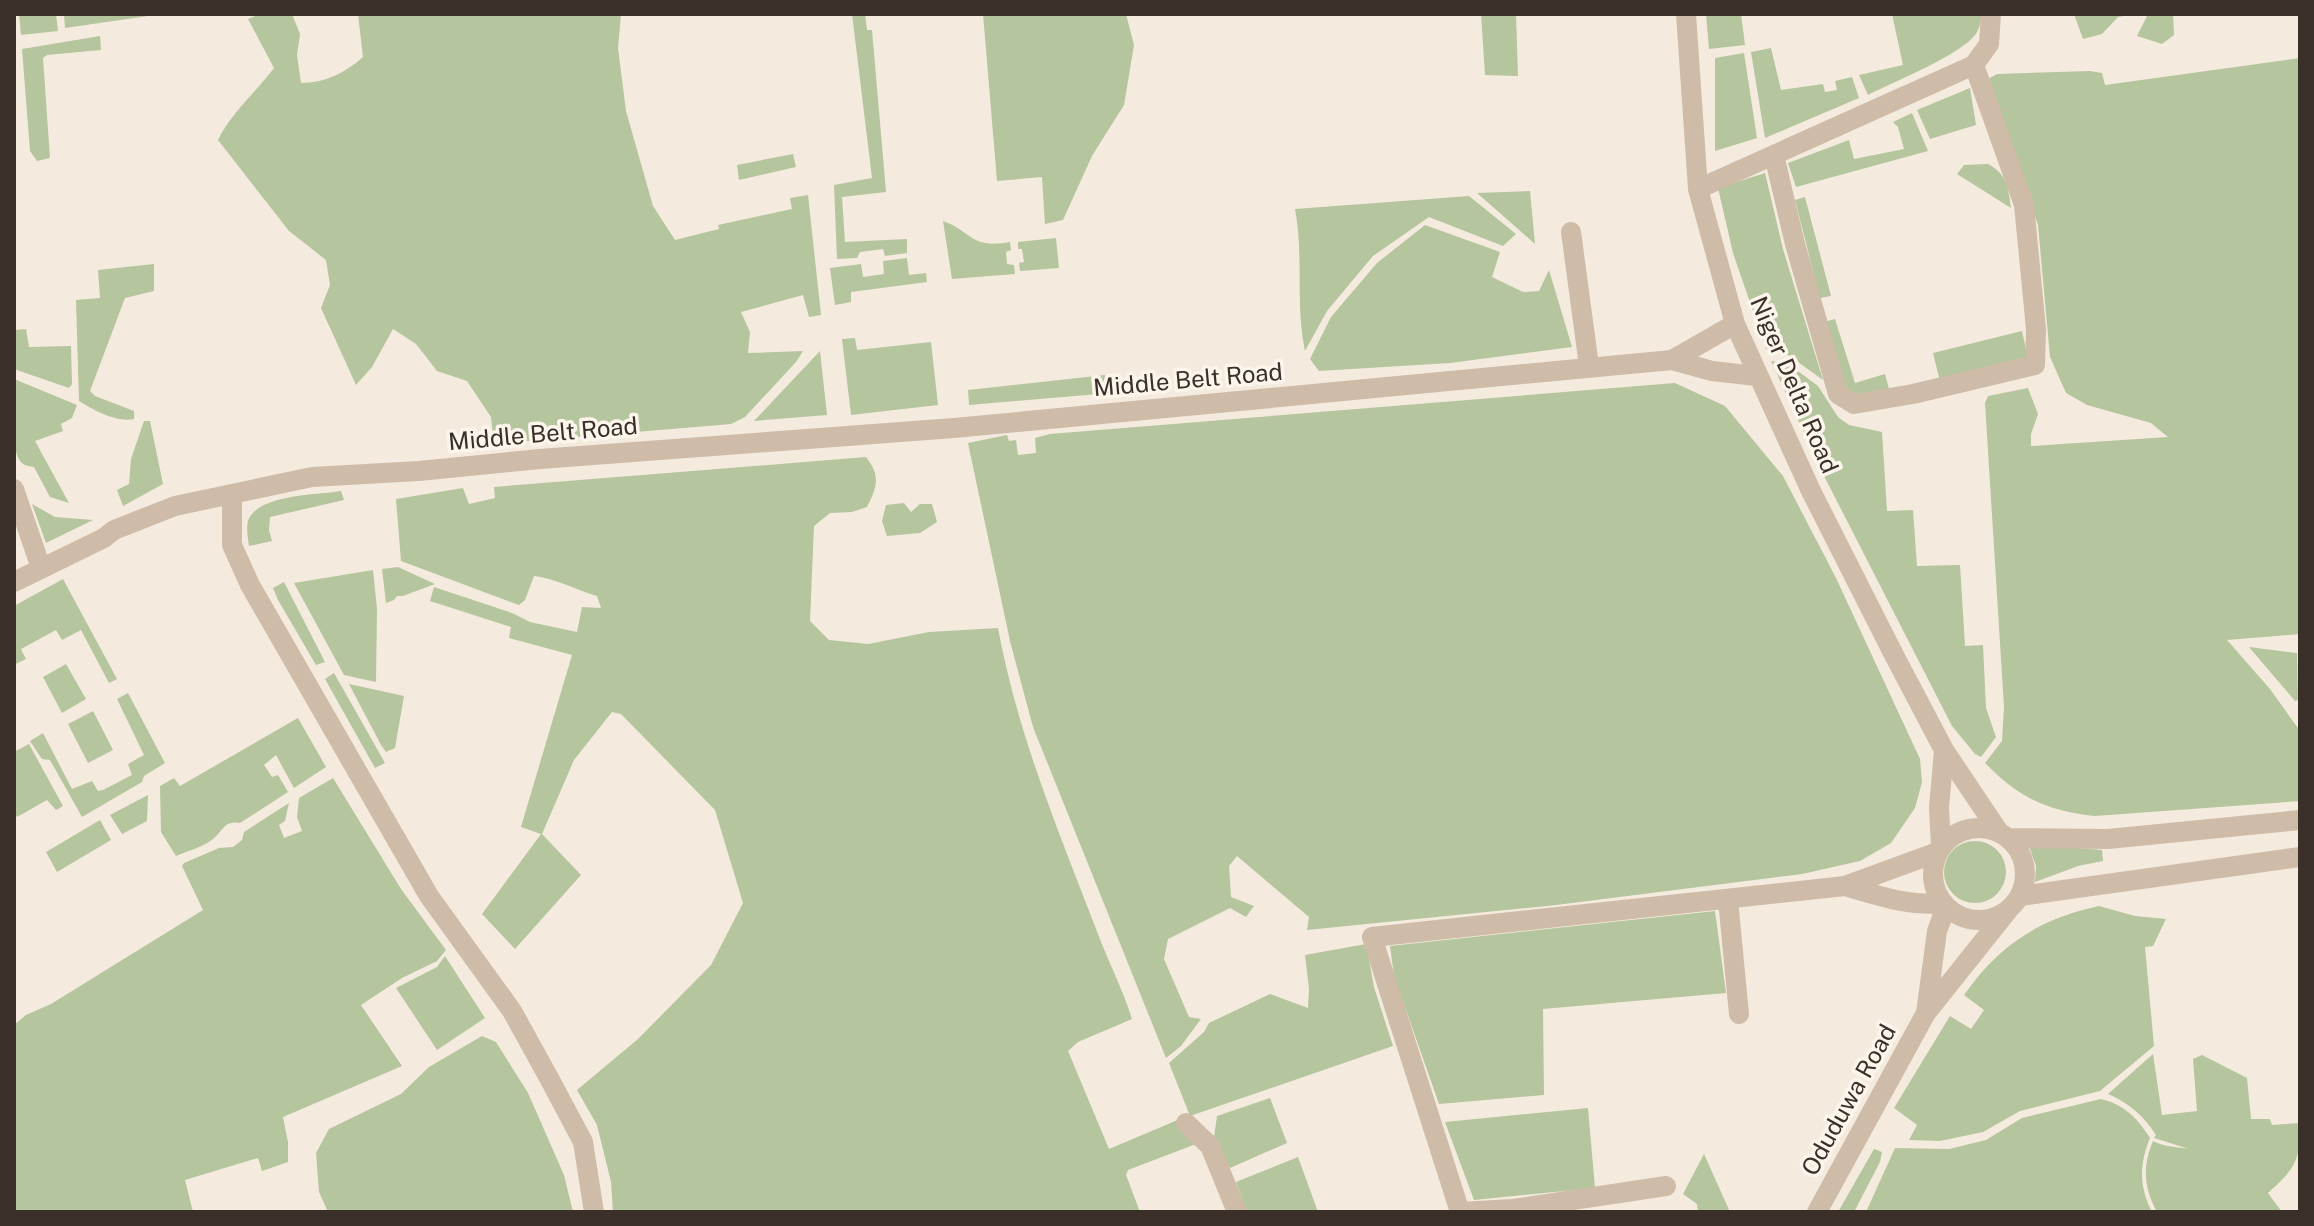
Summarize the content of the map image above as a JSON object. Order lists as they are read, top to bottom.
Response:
{
  "streets": {
    "street": ["Middle Belt Road", "Niger Delta Road", "Oduduwa Road"]
  },
  "crossings": [
    ["Middle Belt Road", "Niger Delta Road"]
  ]
}
